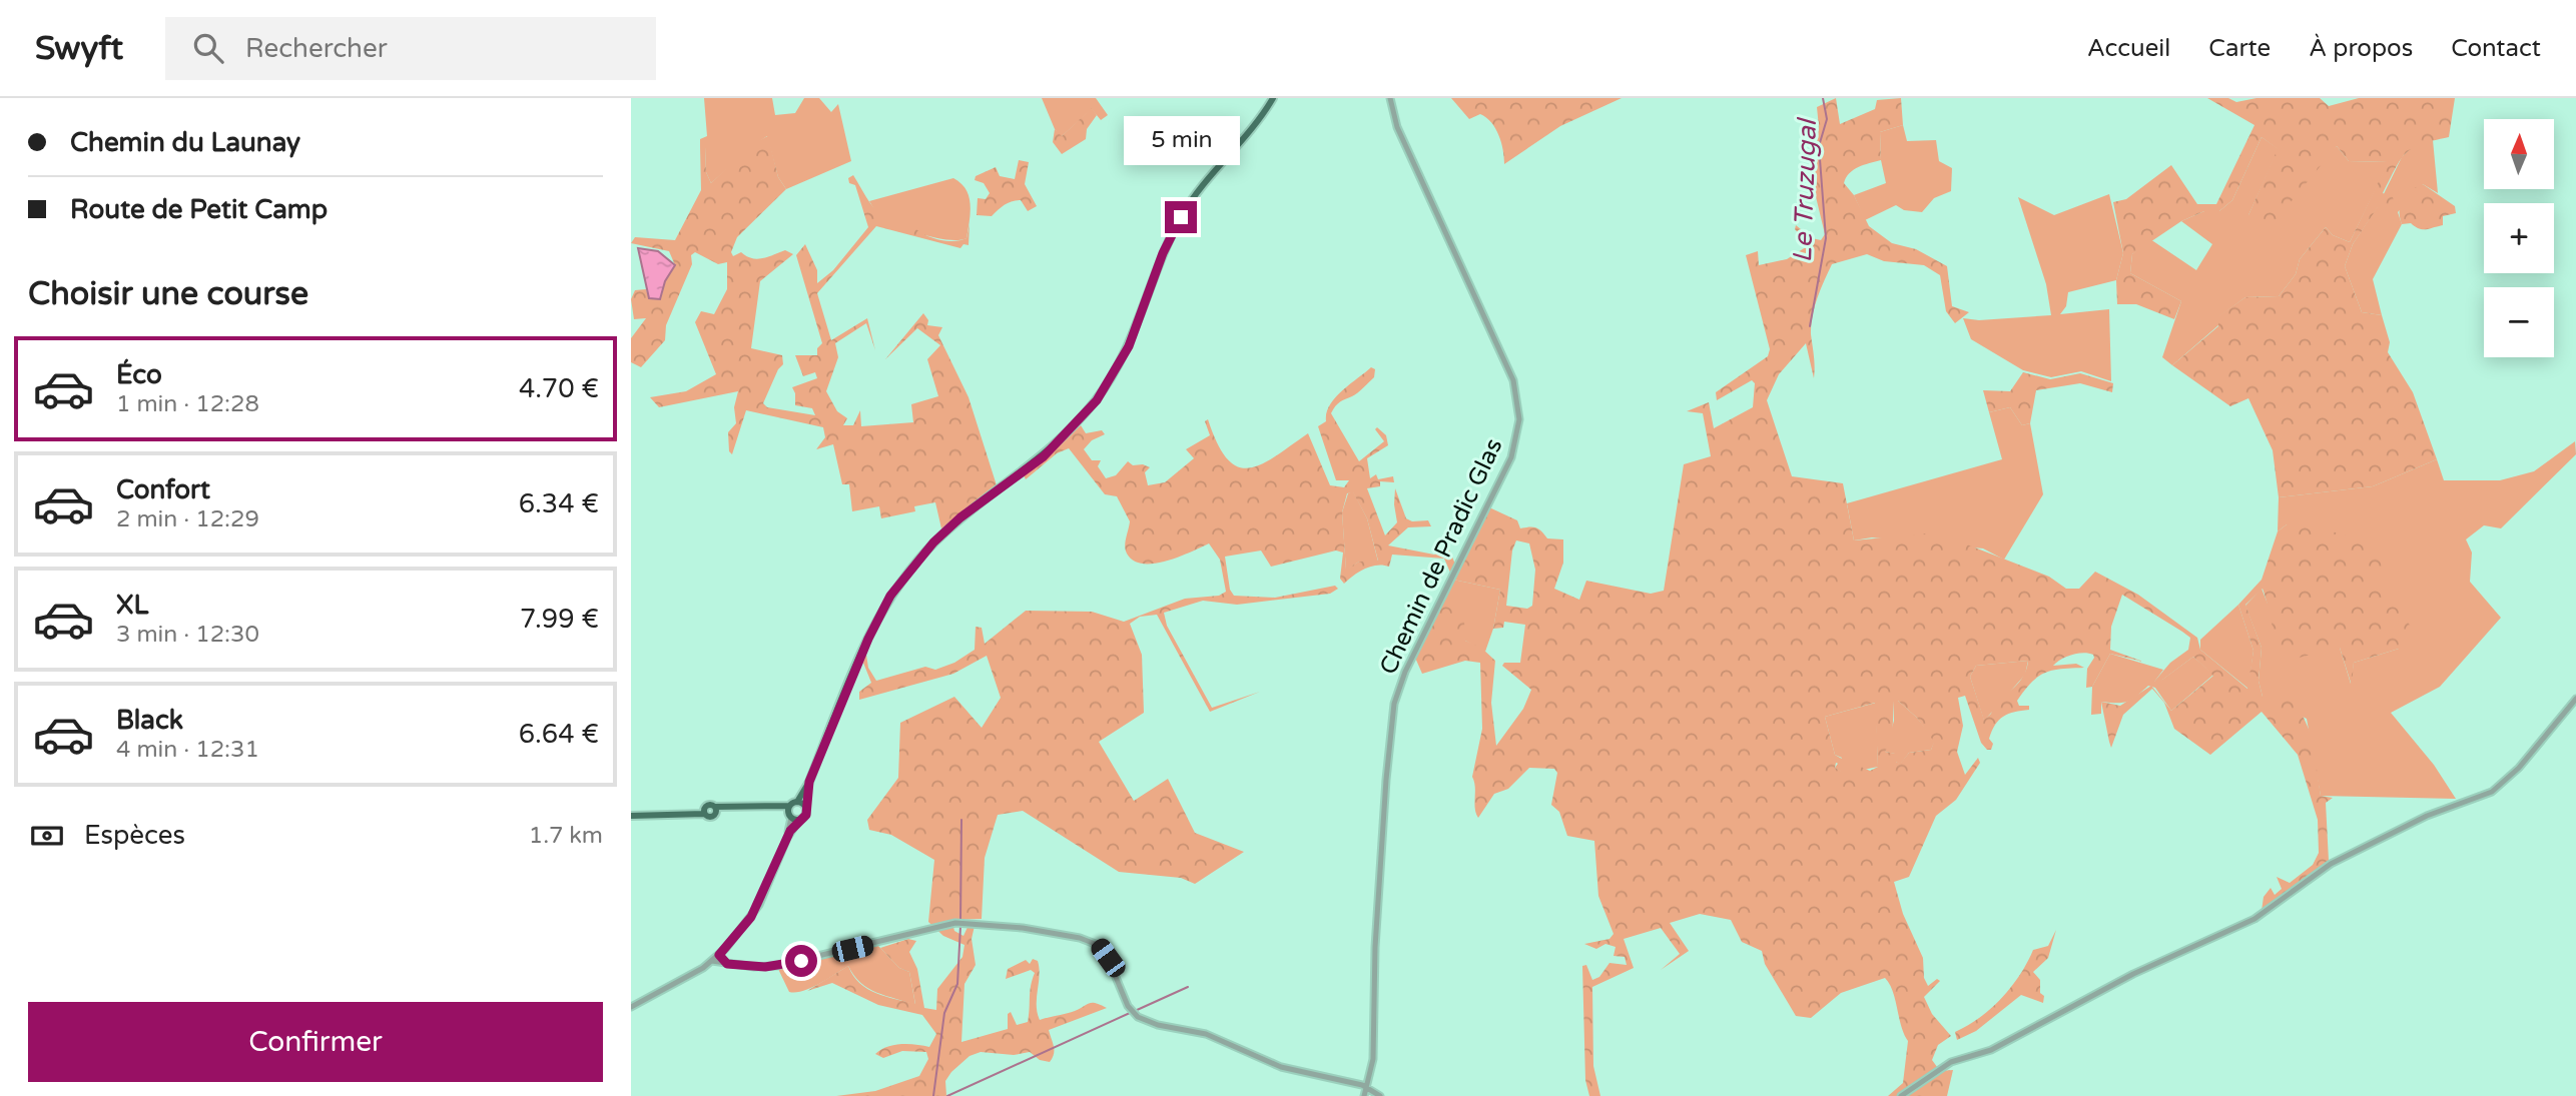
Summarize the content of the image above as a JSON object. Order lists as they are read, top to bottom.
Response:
{
  "streets": {
    "street": ["Chemin de Pradic Glas"]
  },
  "water": ["Le Truzugal"],
  "north": "top",
  "page": {
    "header": "Swyft",
    "search": "Rechercher",
    "nav": [
      "Accueil",
      "Carte",
      "À propos",
      "Contact"
    ],
    "banner": ["Chemin du Launay", "Route de Petit Camp"],
    "bubble": "5 min",
    "map_buttons": ["+", "−"],
    "heading": "Choisir une course",
    "list": [
      {
        "name": "Éco",
        "note": "1 min · 12:28",
        "value": "4.70 €"
      },
      {
        "name": "Confort",
        "note": "2 min · 12:29",
        "value": "6.34 €"
      },
      {
        "name": "XL",
        "note": "3 min · 12:30",
        "value": "7.99 €"
      },
      {
        "name": "Black",
        "note": "4 min · 12:31",
        "value": "6.64 €"
      }
    ],
    "pay": ["Espèces", "1.7 km"],
    "buttons": "Confirmer"
  }
}
